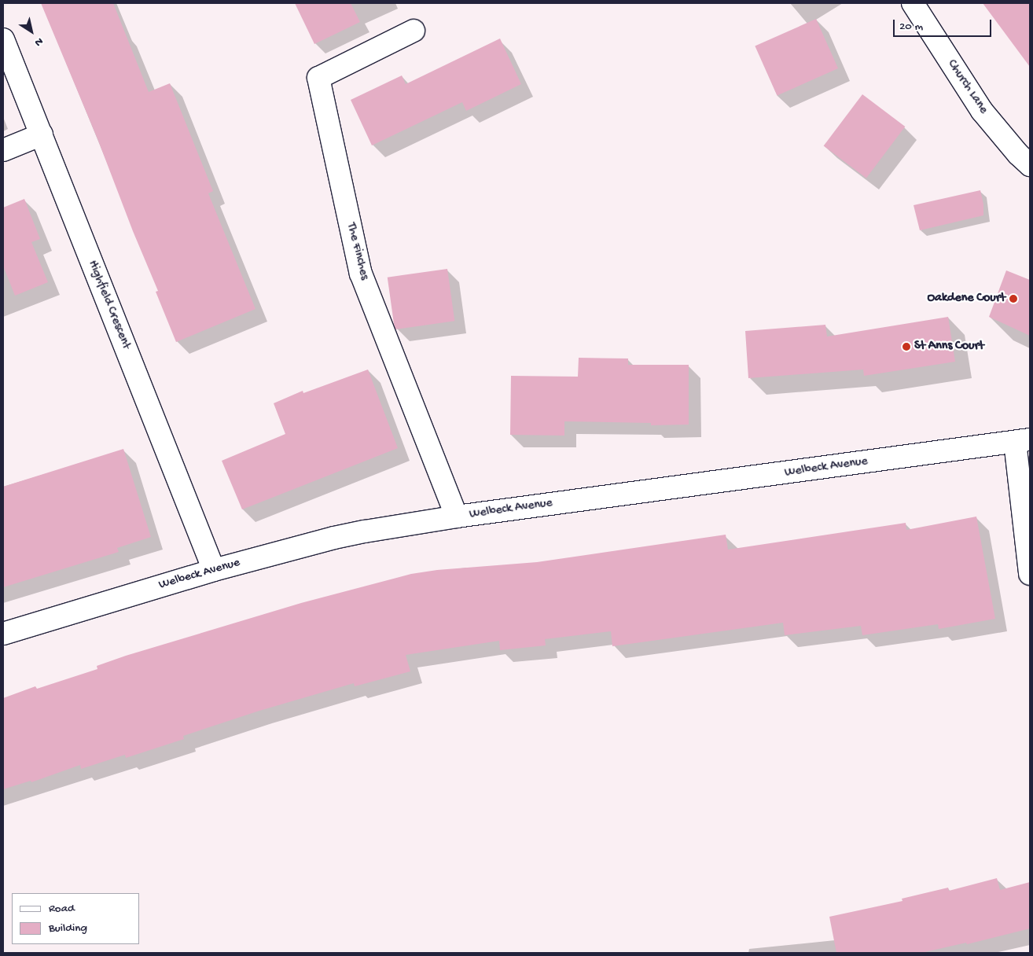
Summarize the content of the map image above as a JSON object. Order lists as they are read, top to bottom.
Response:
{
  "streets": {
    "street": [
      "Church Lane",
      "The Finches",
      "Highfield Crescent",
      "Welbeck Avenue"
    ]
  },
  "crossings": [
    ["The Finches", "Welbeck Avenue"],
    ["Highfield Crescent", "Welbeck Avenue"]
  ],
  "places": ["Oakdene Court", "St Anns Court"],
  "legend": ["Road", "Building"],
  "scale_bar": "20 m",
  "north": "bottom right"
}
